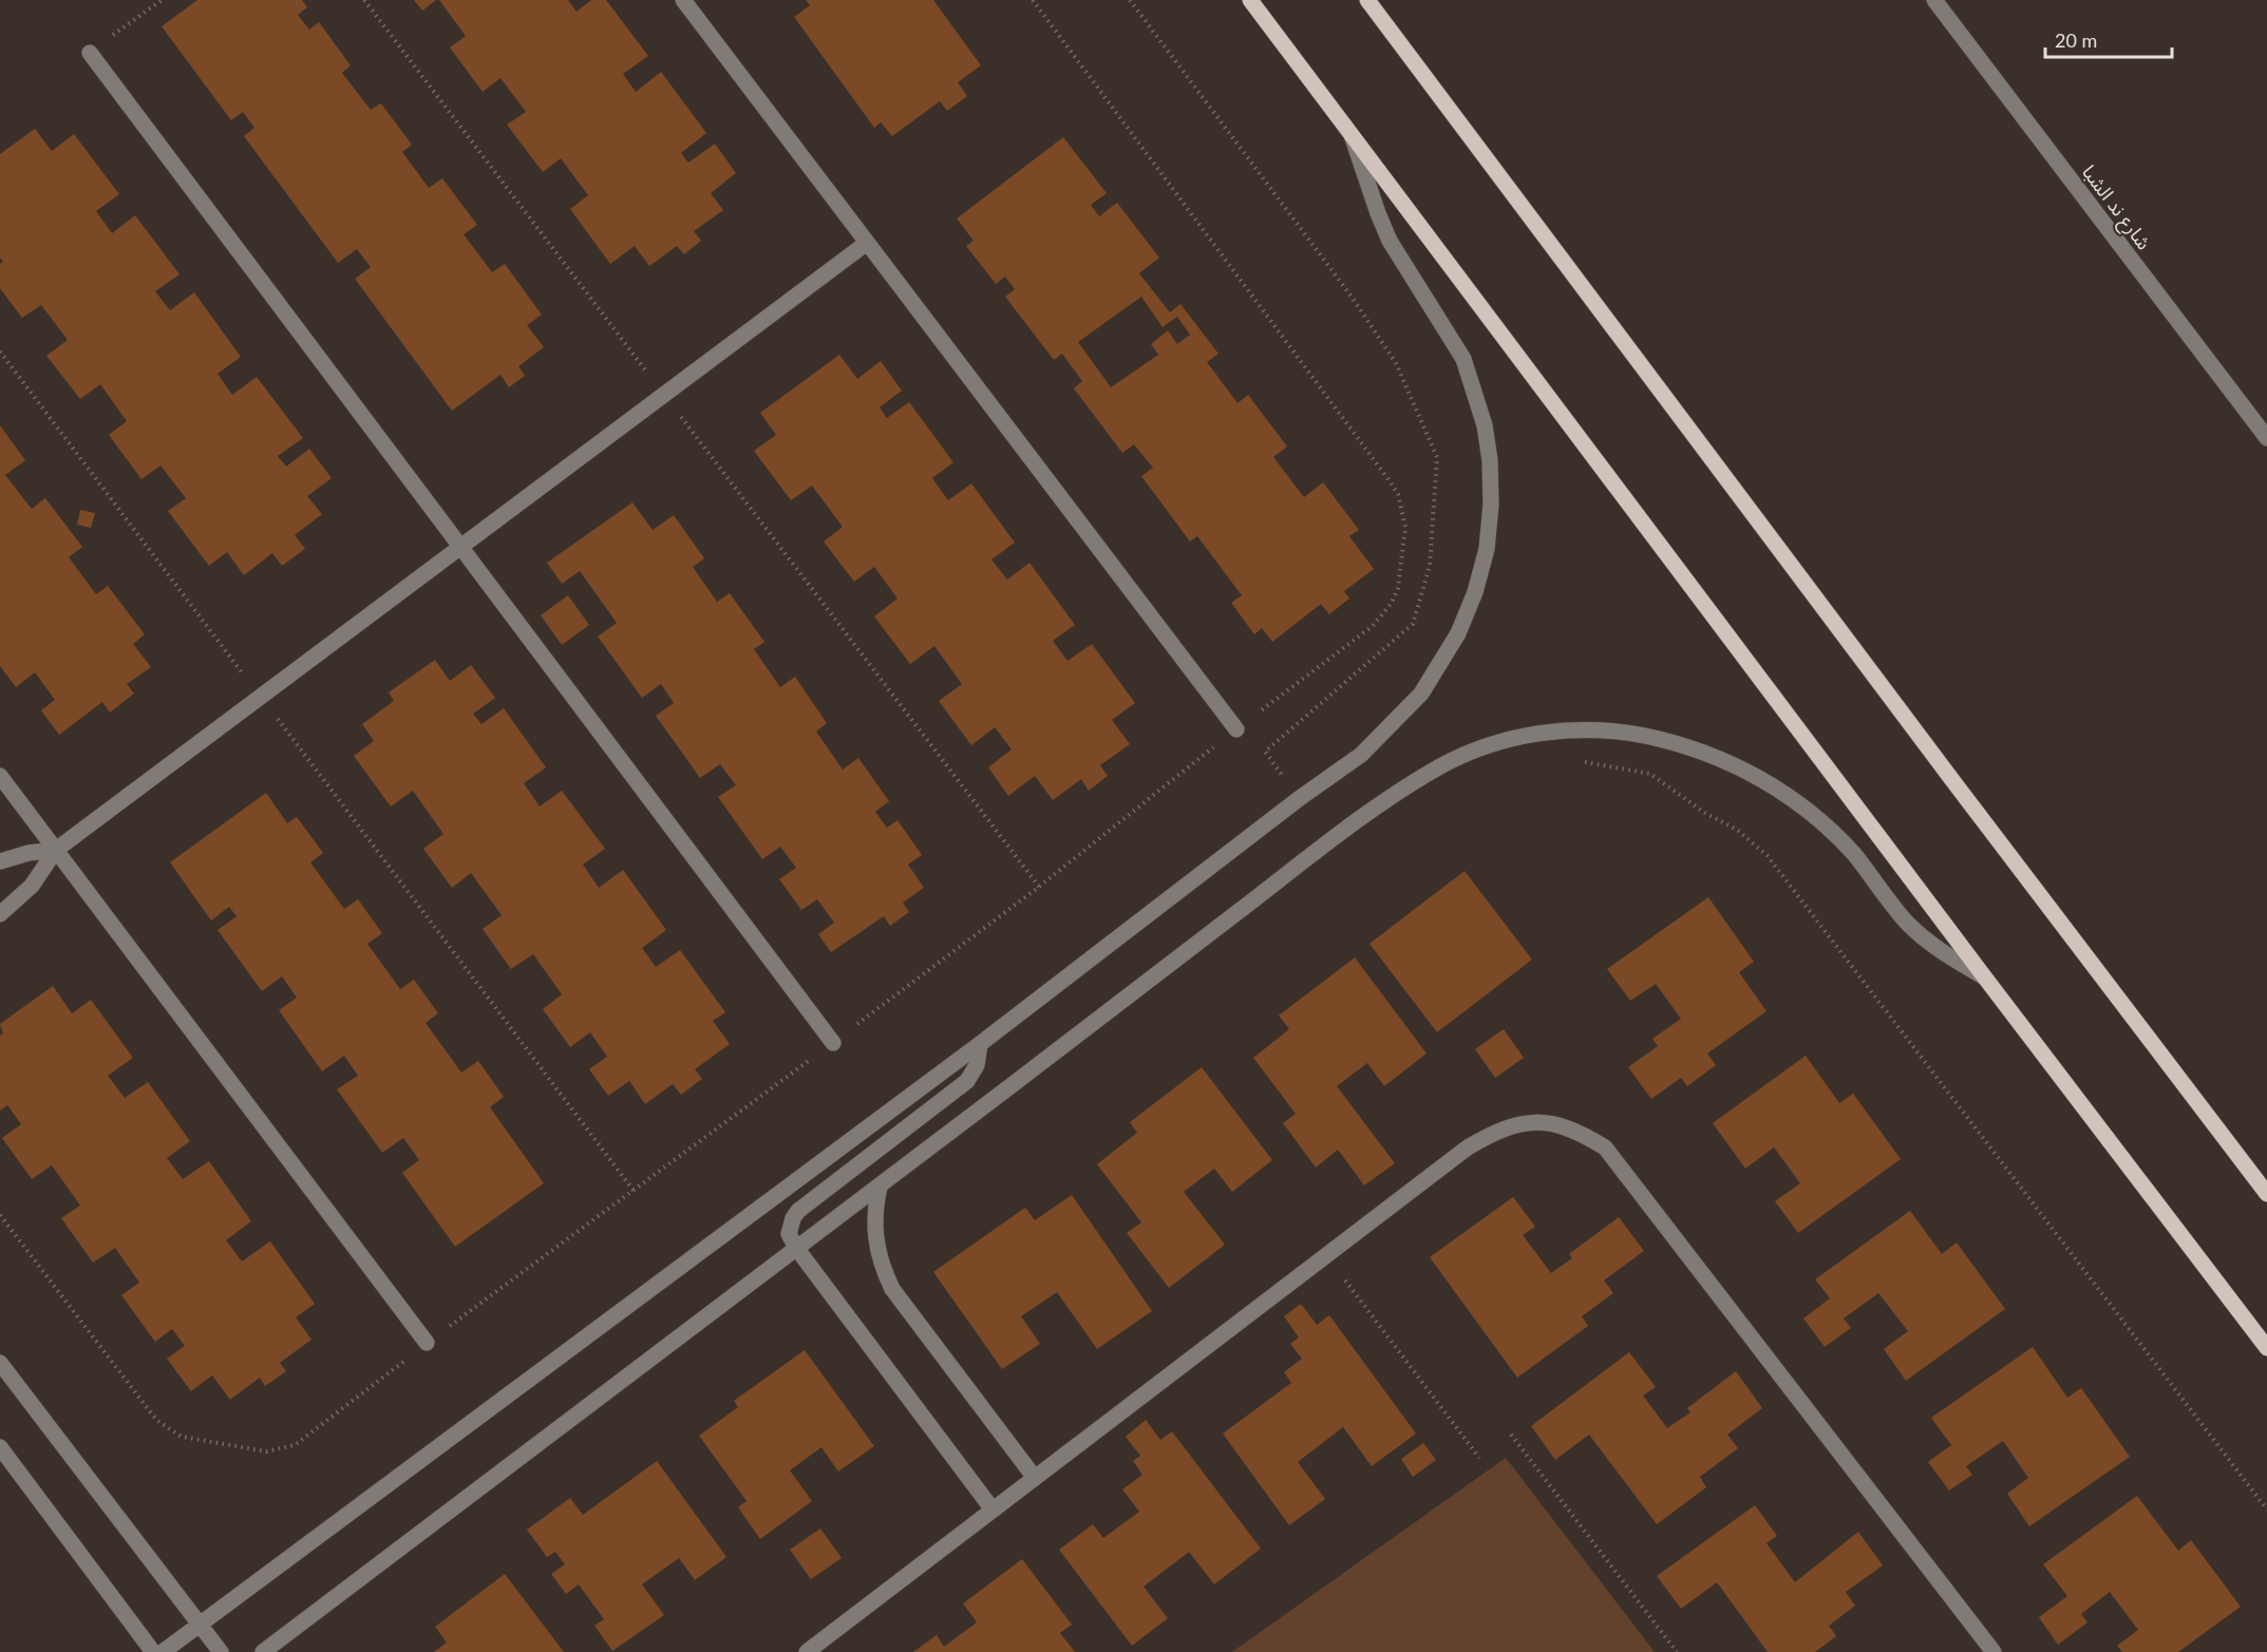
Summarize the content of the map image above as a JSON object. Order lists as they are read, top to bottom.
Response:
{
  "streets": {
    "street": ["شارع ند الشبا"]
  },
  "scale_bar": "20 m"
}
